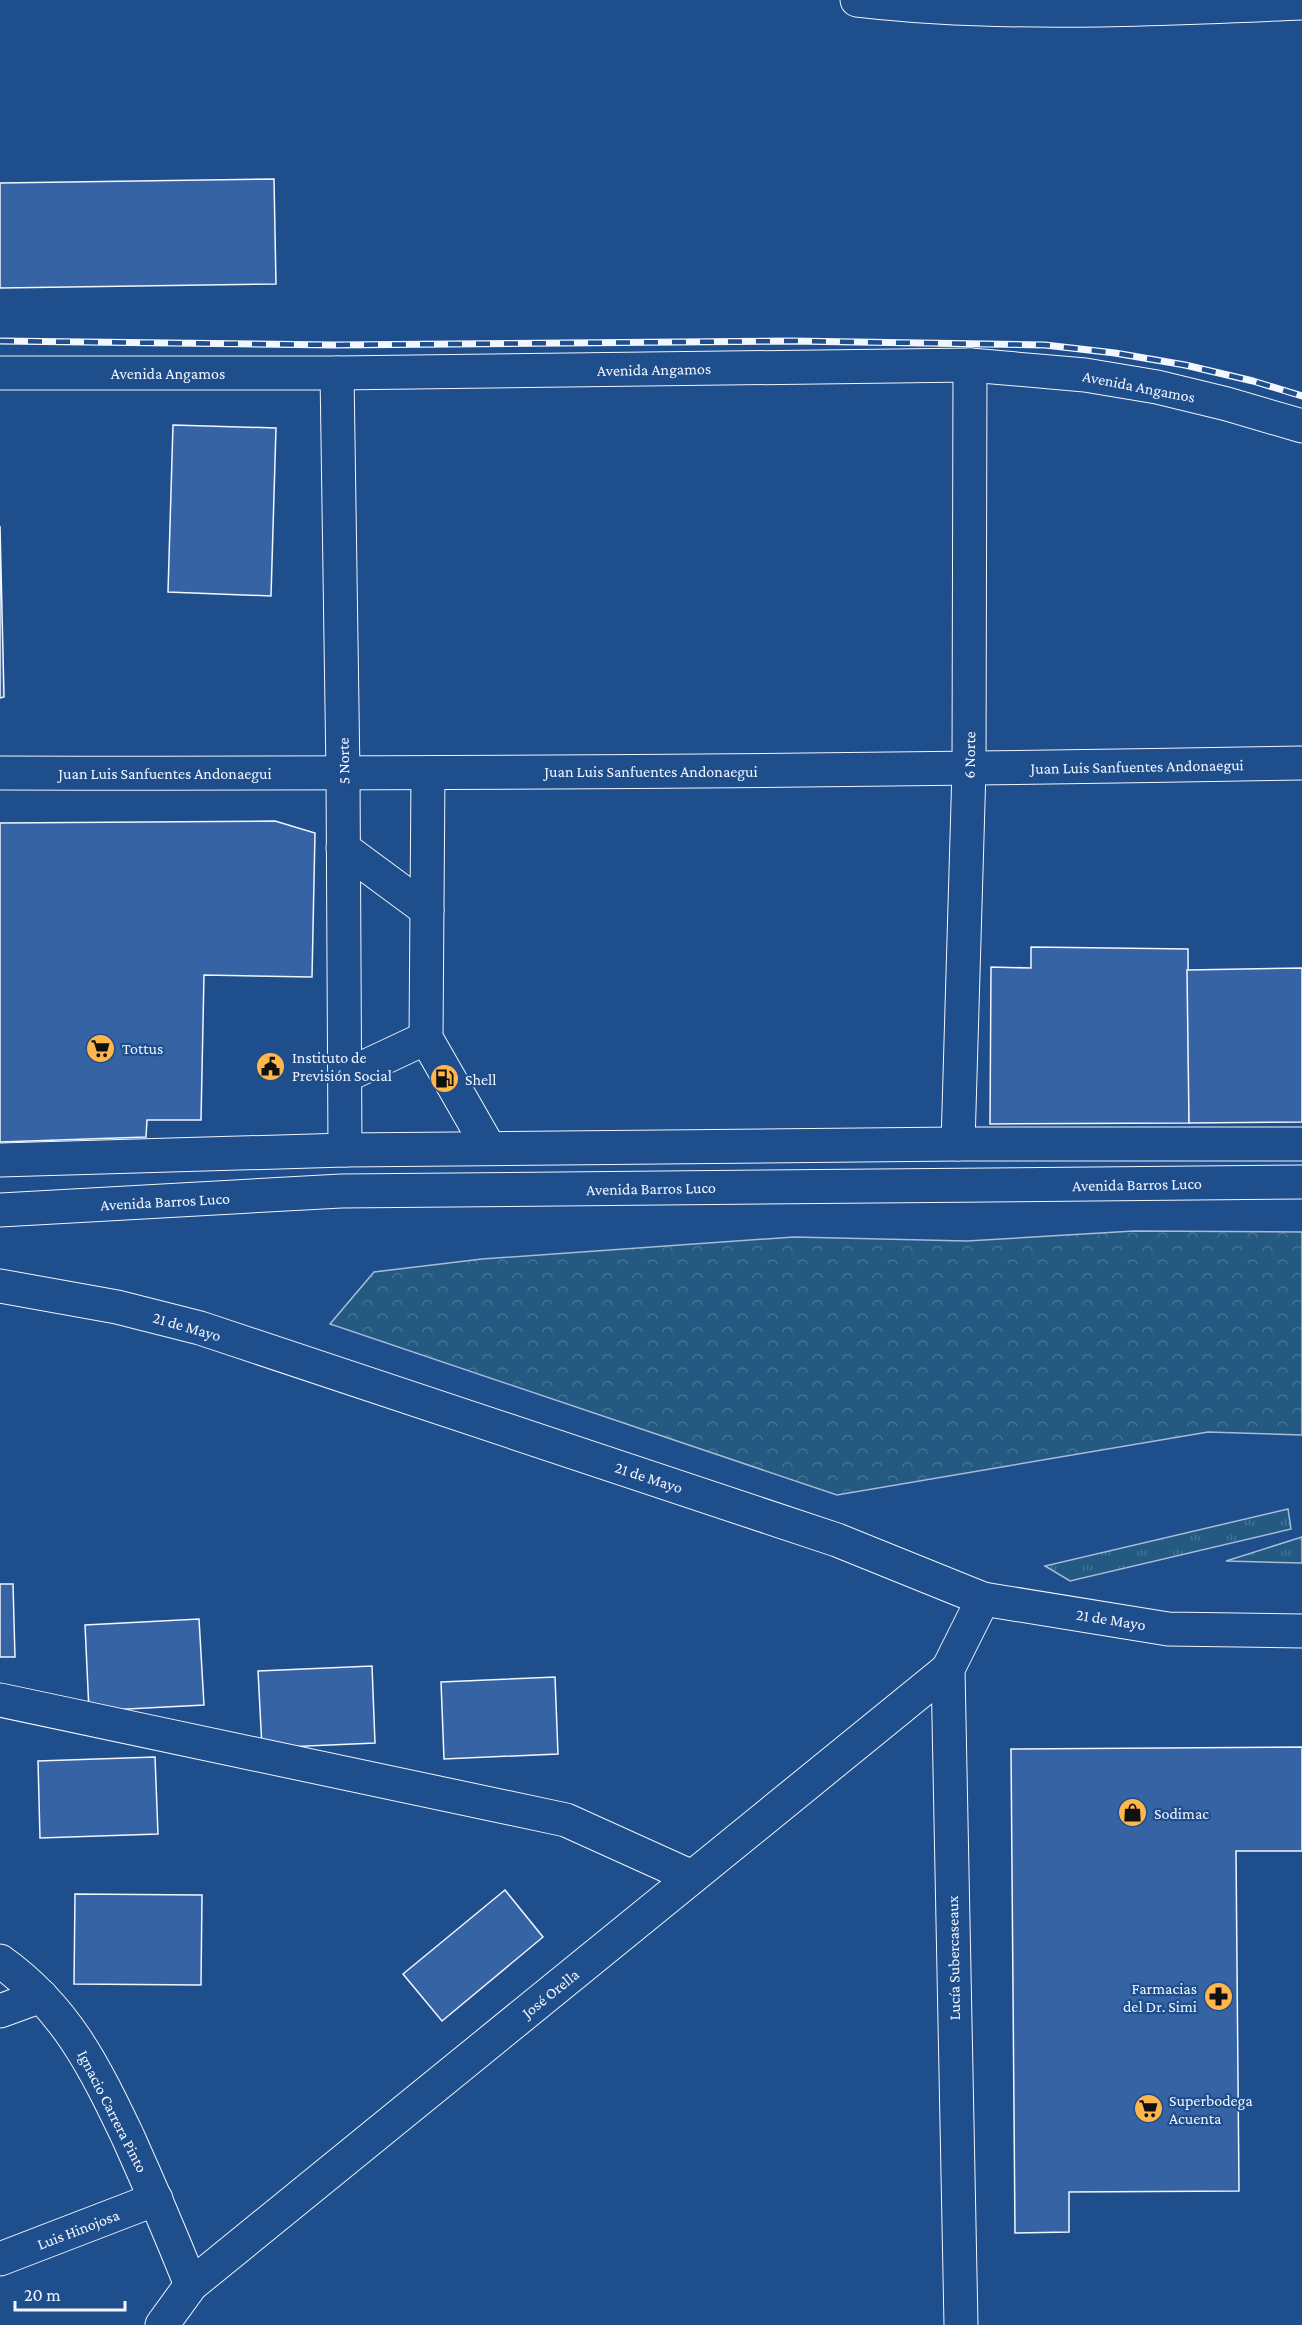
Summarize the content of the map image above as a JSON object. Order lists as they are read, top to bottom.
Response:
{
  "streets": {
    "street": [
      "Avenida Angamos",
      "6 Norte",
      "5 Norte",
      "Juan Luis Sanfuentes Andonaegui",
      "Avenida Barros Luco",
      "21 de Mayo",
      "Lucía Subercaseaux",
      "José Orella",
      "Ignacio Carrera Pinto",
      "Luis Hinojosa"
    ]
  },
  "crossings": [
    ["Avenida Angamos", "6 Norte"],
    ["Avenida Angamos", "5 Norte"],
    ["6 Norte", "Juan Luis Sanfuentes Andonaegui"],
    ["5 Norte", "Juan Luis Sanfuentes Andonaegui"],
    ["21 de Mayo", "Lucía Subercaseaux"],
    ["Lucía Subercaseaux", "José Orella"],
    ["José Orella", "Ignacio Carrera Pinto"],
    ["Ignacio Carrera Pinto", "Luis Hinojosa"]
  ],
  "places": {
    "supermarket": ["Tottus", "Superbodega Acuenta"],
    "public building": ["Instituto de Previsión Social"],
    "fuel station": ["Shell"],
    "shop": ["Sodimac"],
    "pharmacy": ["Farmacias del Dr. Simi"]
  },
  "scale_bar": "20 m"
}
